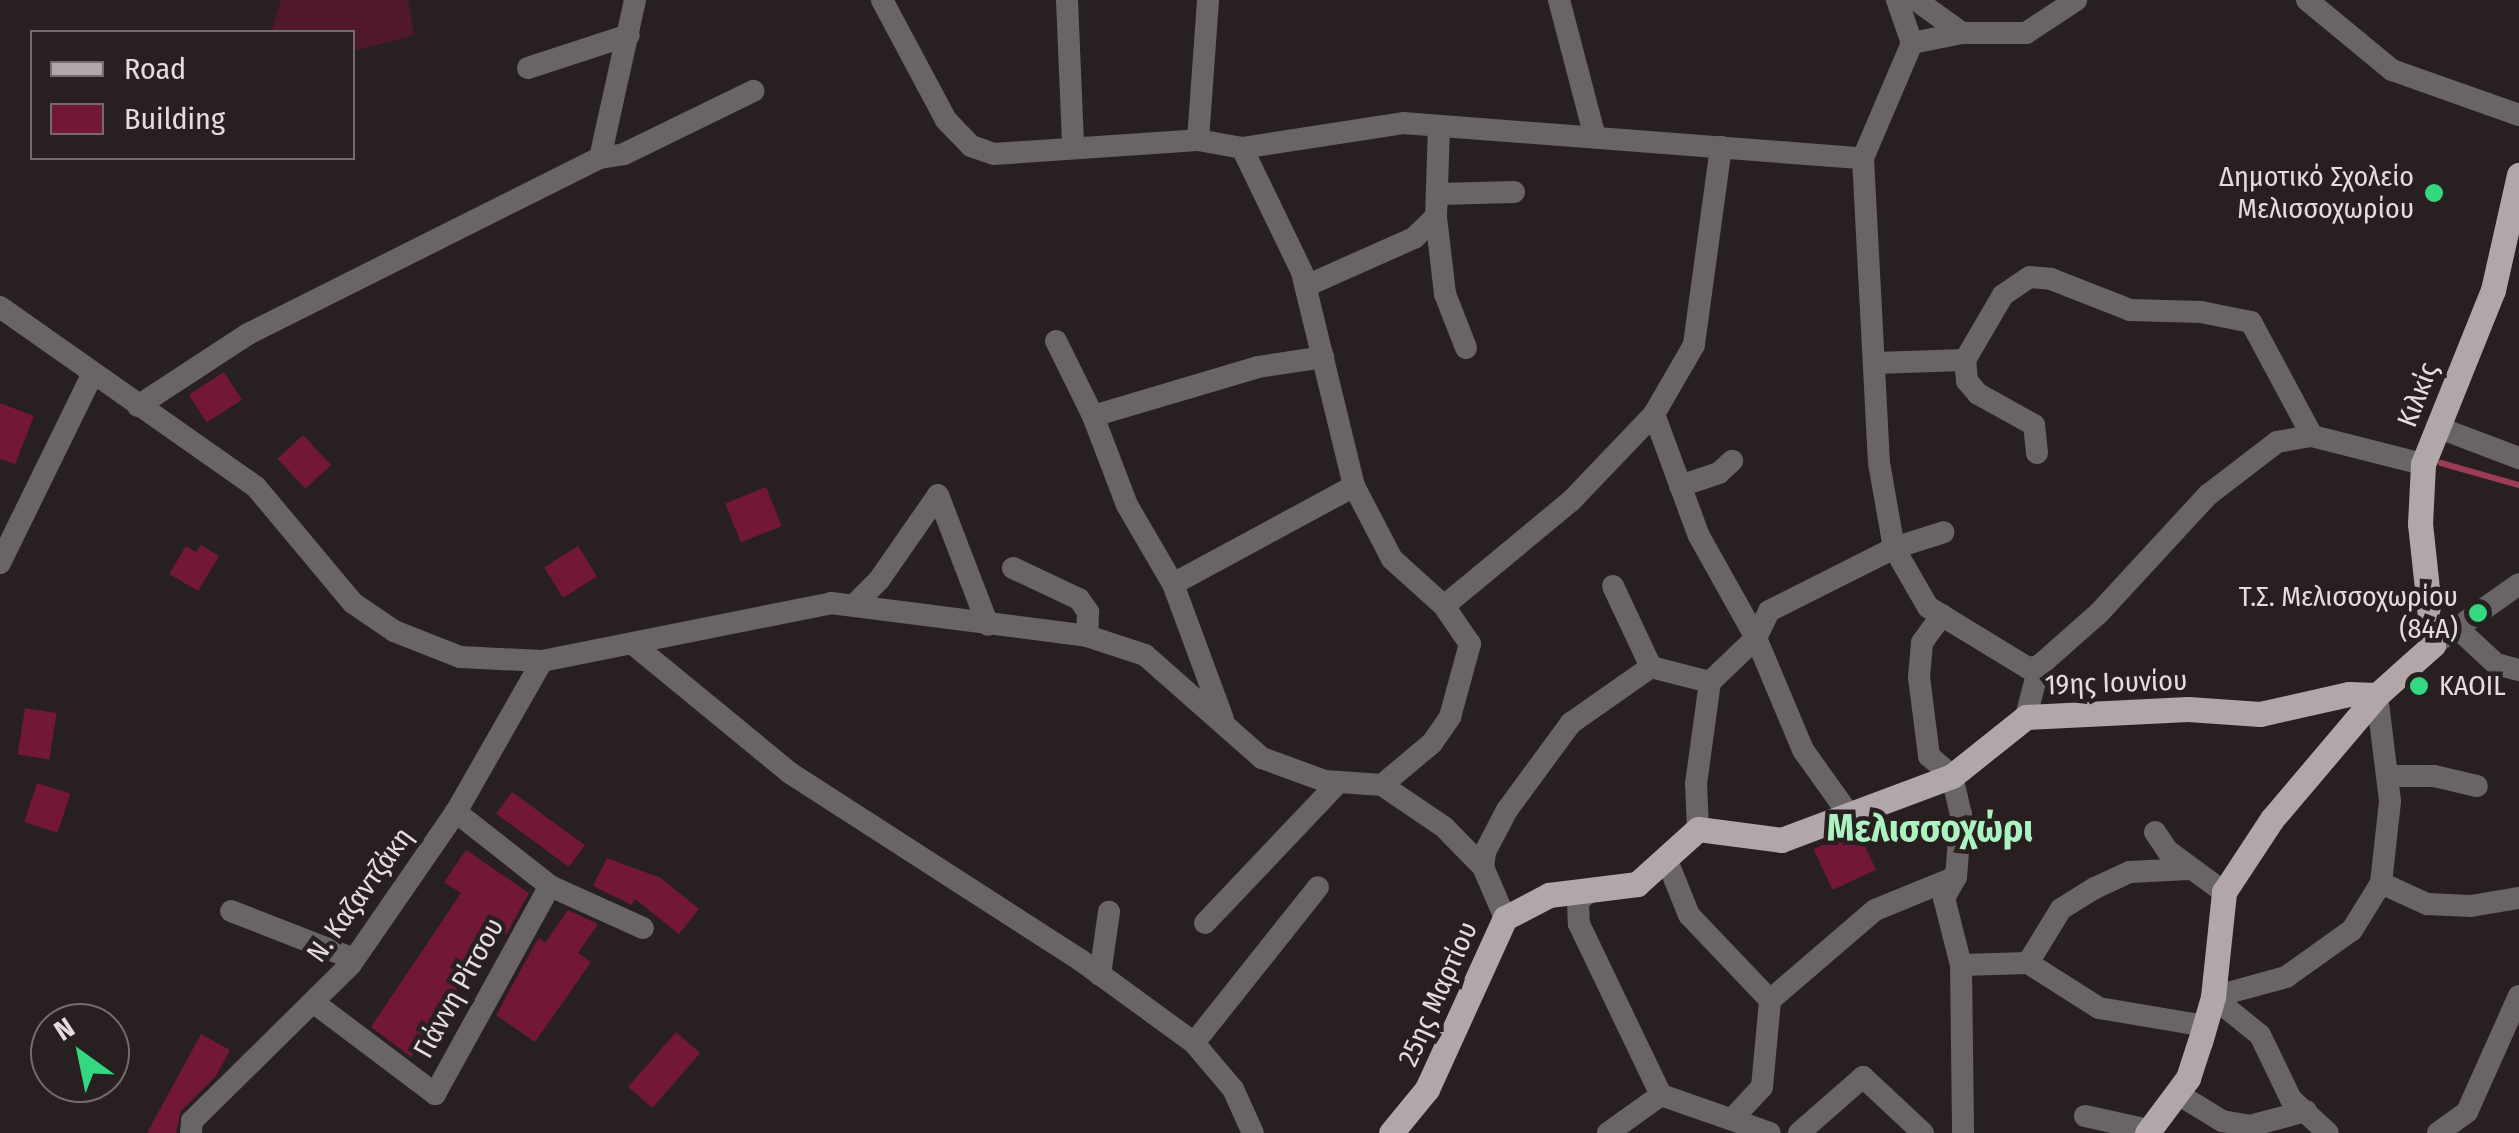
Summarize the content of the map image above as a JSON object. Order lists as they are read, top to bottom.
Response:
{
  "streets": {
    "main road": ["Κιλκίς", "19ης Ιουνίου", "25ης Μαρτίου"],
    "street": ["Ν. Καζαντζάκη", "Γιάννη Ρίτσου"]
  },
  "crossings": [
    ["Ν. Καζαντζάκη", "Γιάννη Ρίτσου"]
  ],
  "districts": ["Μελισσοχώρι"],
  "places": ["Δημοτικό Σχολείο Μελισσοχωρίου", "Τ.Σ. Μελισσοχωρίου (84Α)", "KAOIL"],
  "legend": ["Road", "Building"],
  "north": "top left"
}
